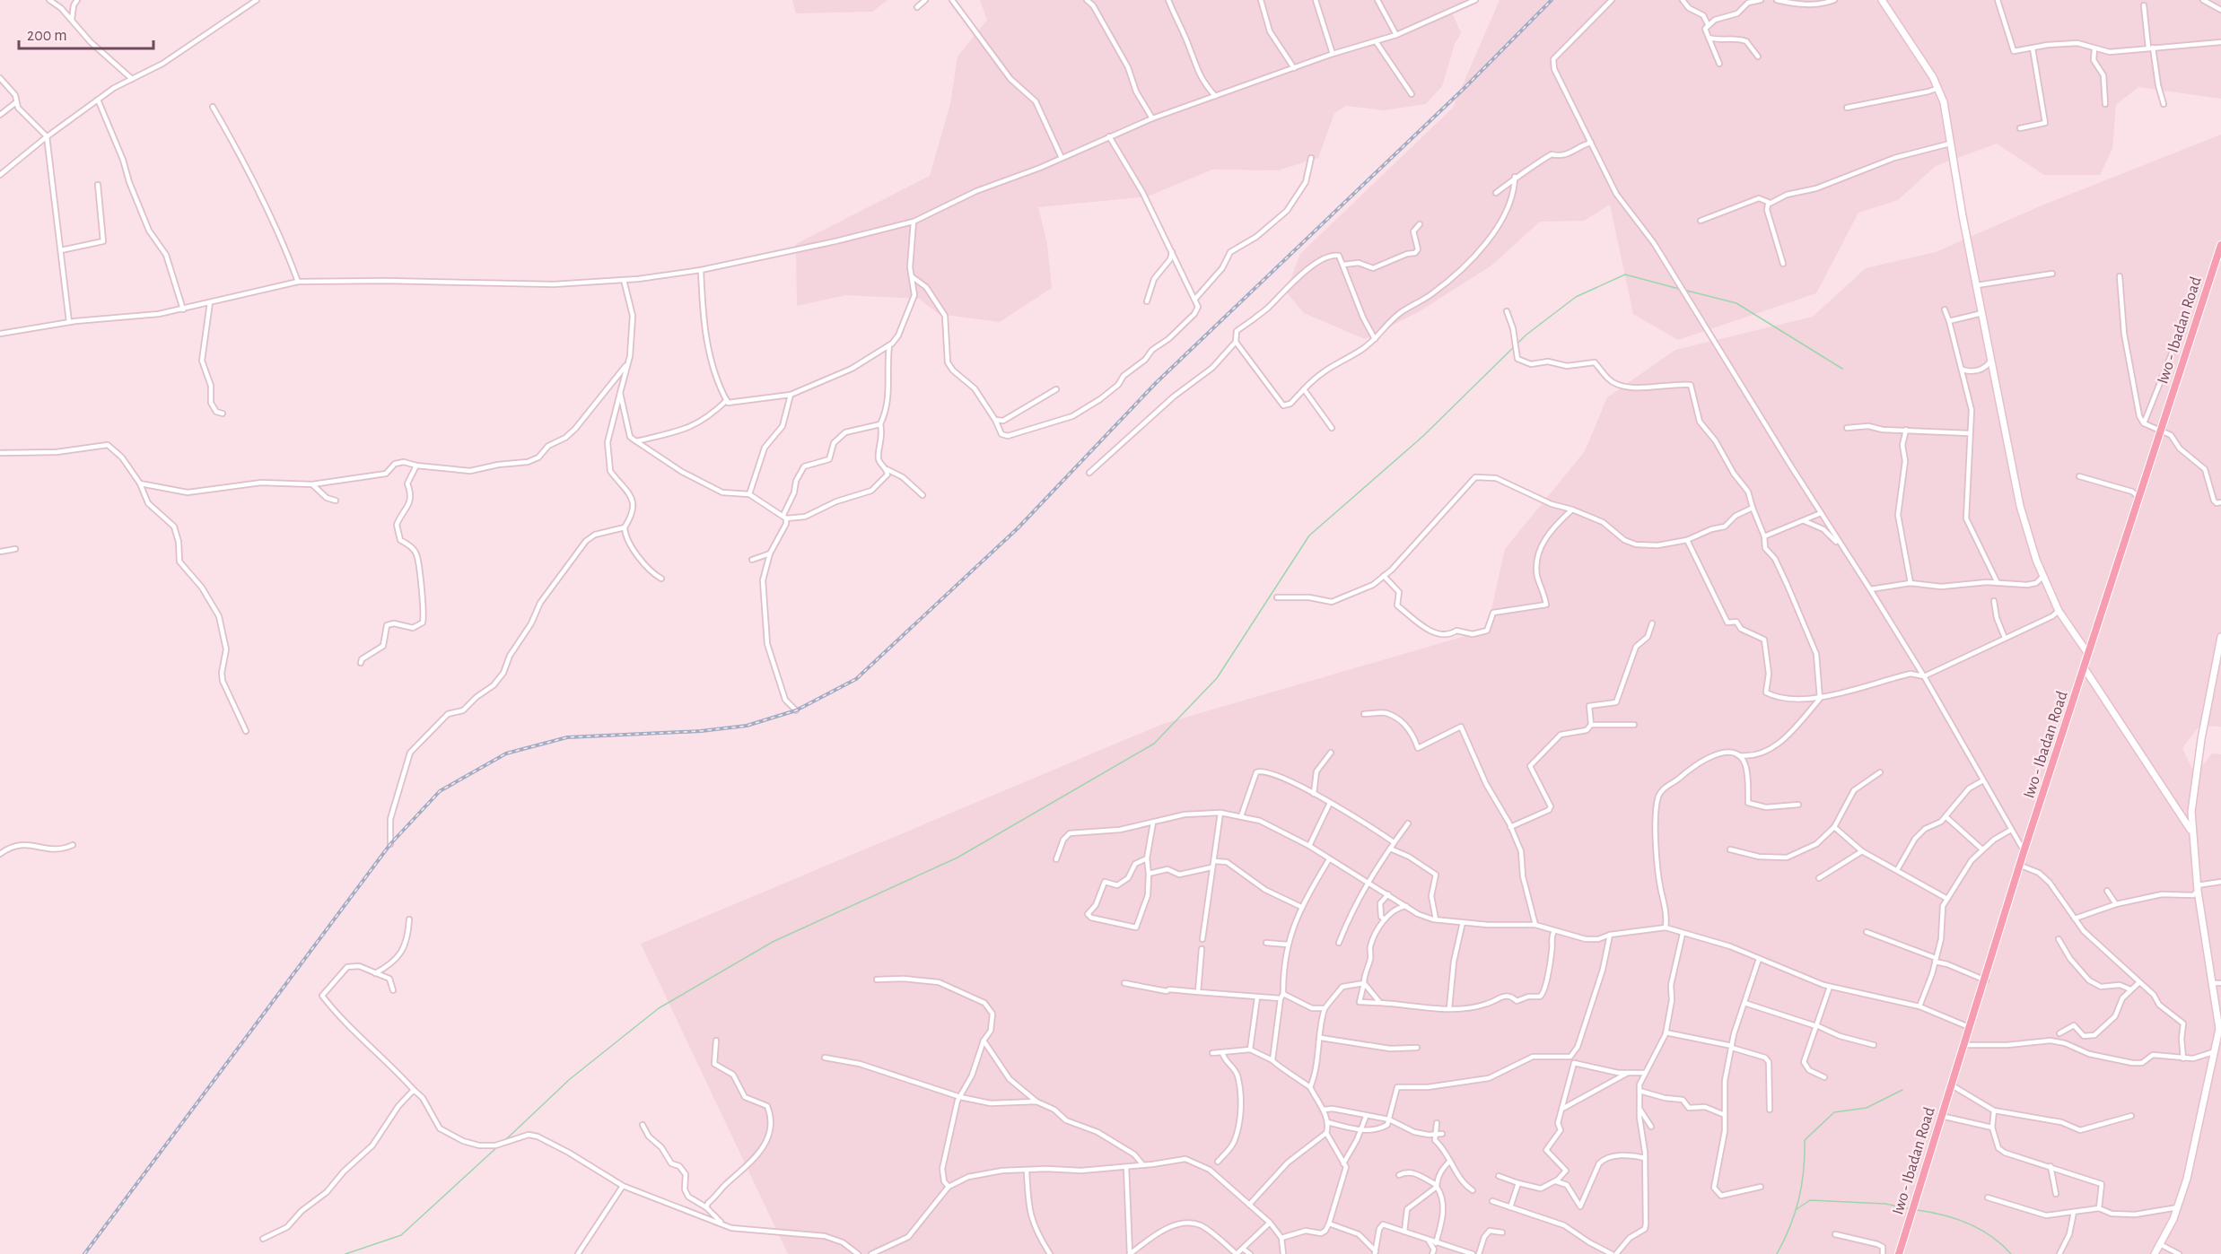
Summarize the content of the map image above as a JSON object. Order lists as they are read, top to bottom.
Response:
{
  "streets": {
    "main road": ["Iwo - Ibadan Road"]
  },
  "scale_bar": "200 m"
}
